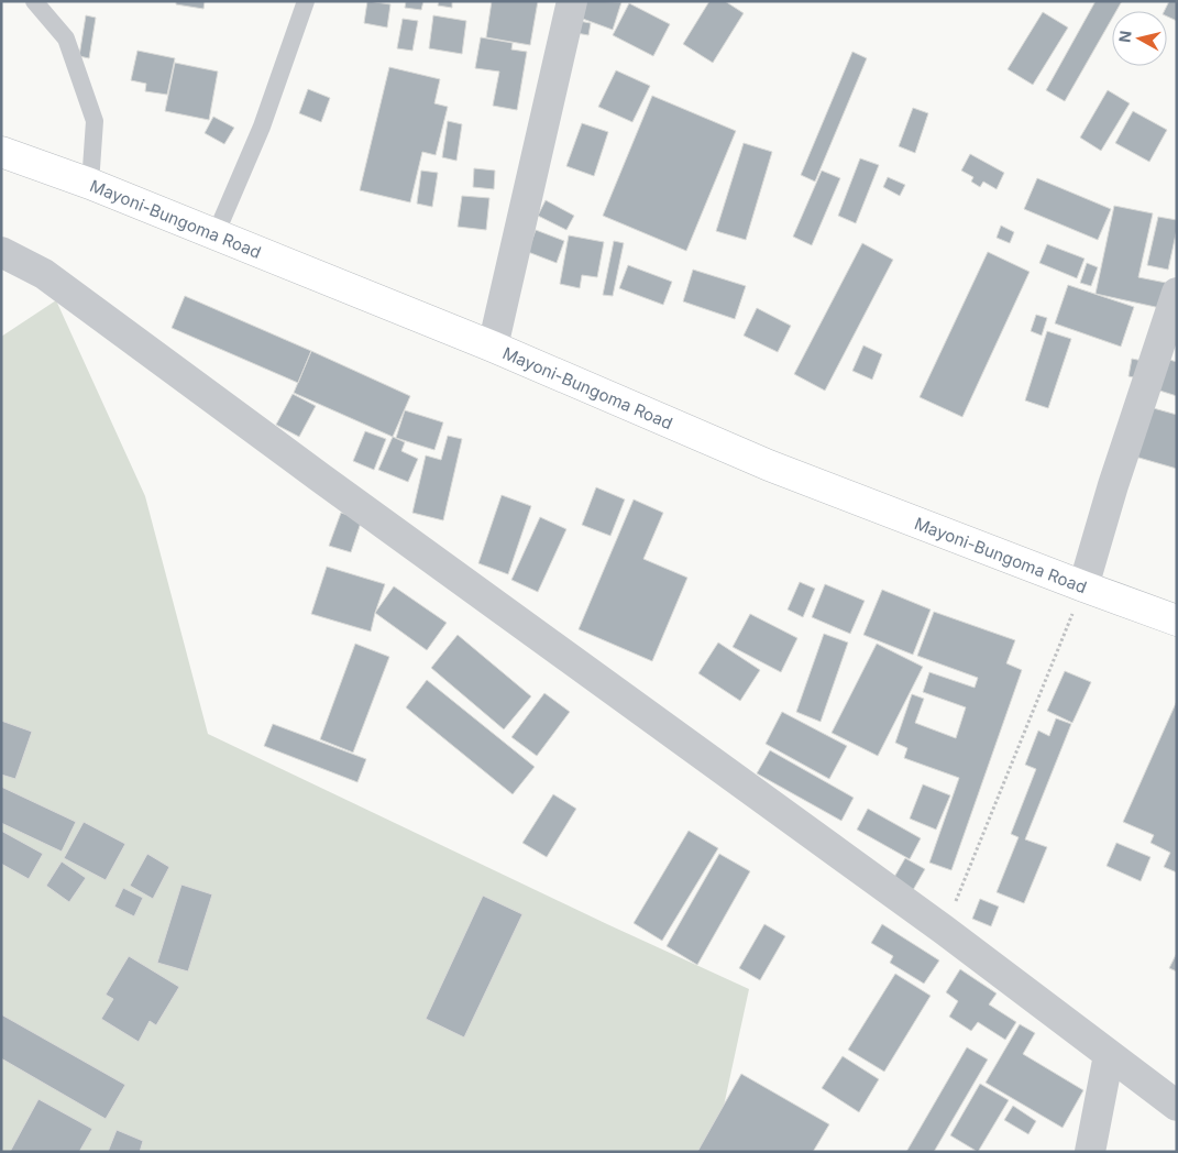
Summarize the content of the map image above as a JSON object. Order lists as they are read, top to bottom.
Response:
{
  "streets": {
    "main road": ["Mayoni-Bungoma Road"]
  },
  "north": "left"
}
